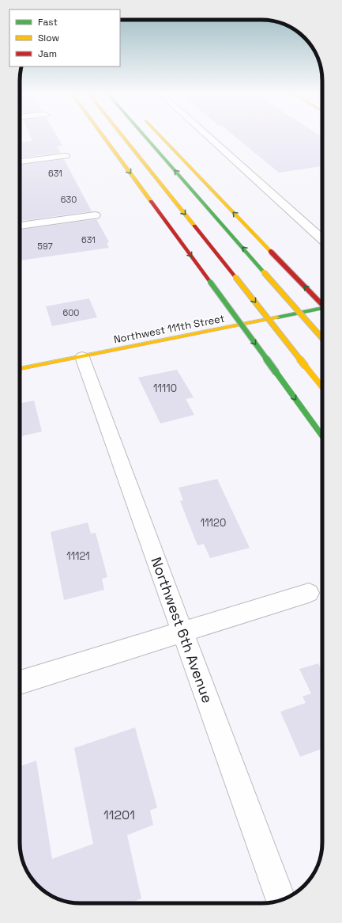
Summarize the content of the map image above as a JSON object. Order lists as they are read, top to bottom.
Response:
{
  "streets": {
    "main road": ["Northwest 111th Street"],
    "street": ["Northwest 6th Avenue"]
  },
  "crossings": [
    ["Northwest 111th Street", "Northwest 6th Avenue"]
  ],
  "house_numbers": [
    "631",
    "630",
    "631",
    "597",
    "600",
    "11110",
    "11120",
    "11121",
    "11201"
  ],
  "legend": ["Fast", "Slow", "Jam"]
}
